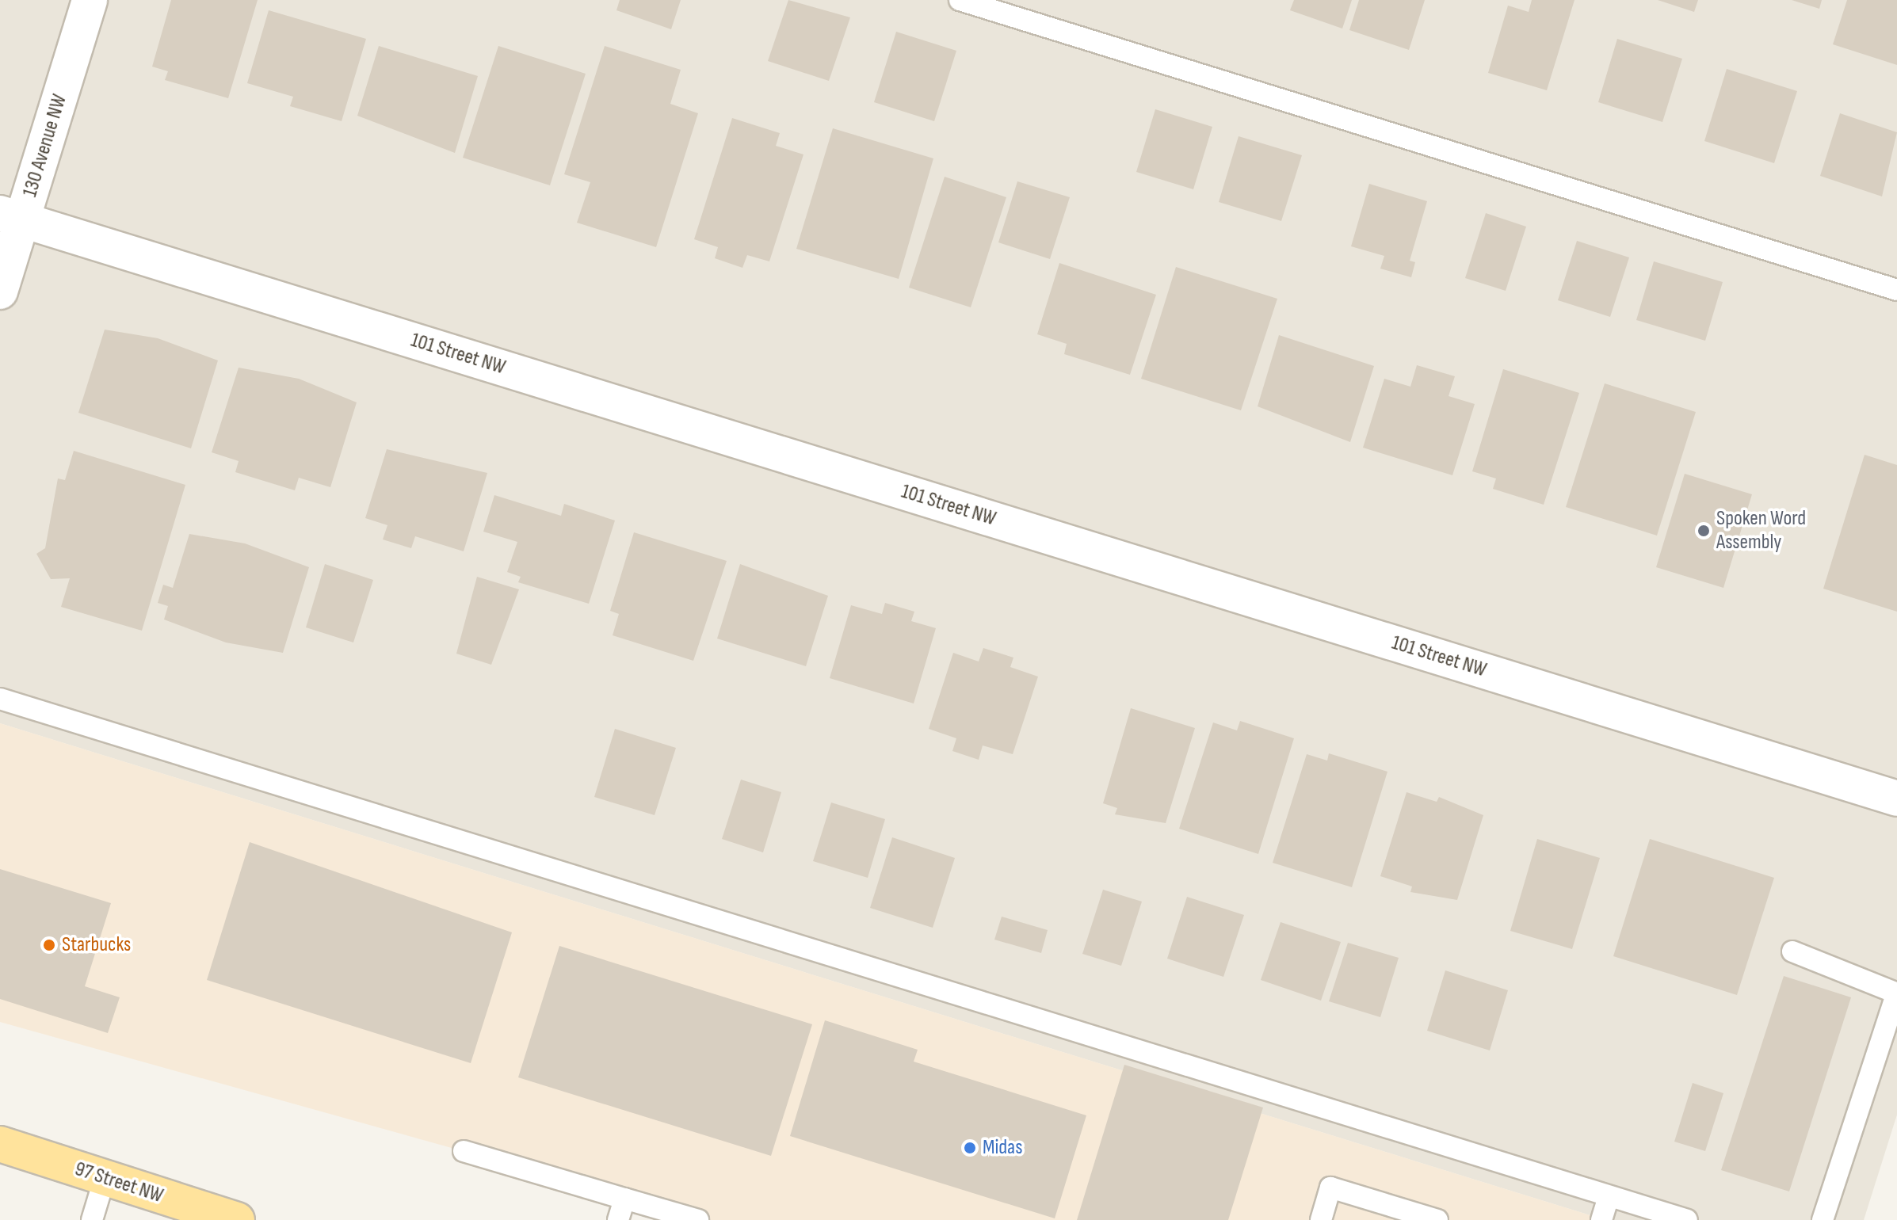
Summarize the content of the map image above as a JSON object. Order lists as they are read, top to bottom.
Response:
{
  "streets": {
    "main road": ["97 Street NW"],
    "street": ["130 Avenue NW", "101 Street NW"]
  },
  "crossings": [
    ["130 Avenue NW", "101 Street NW"]
  ],
  "places": ["Spoken Word Assembly", "Starbucks", "Midas"]
}
